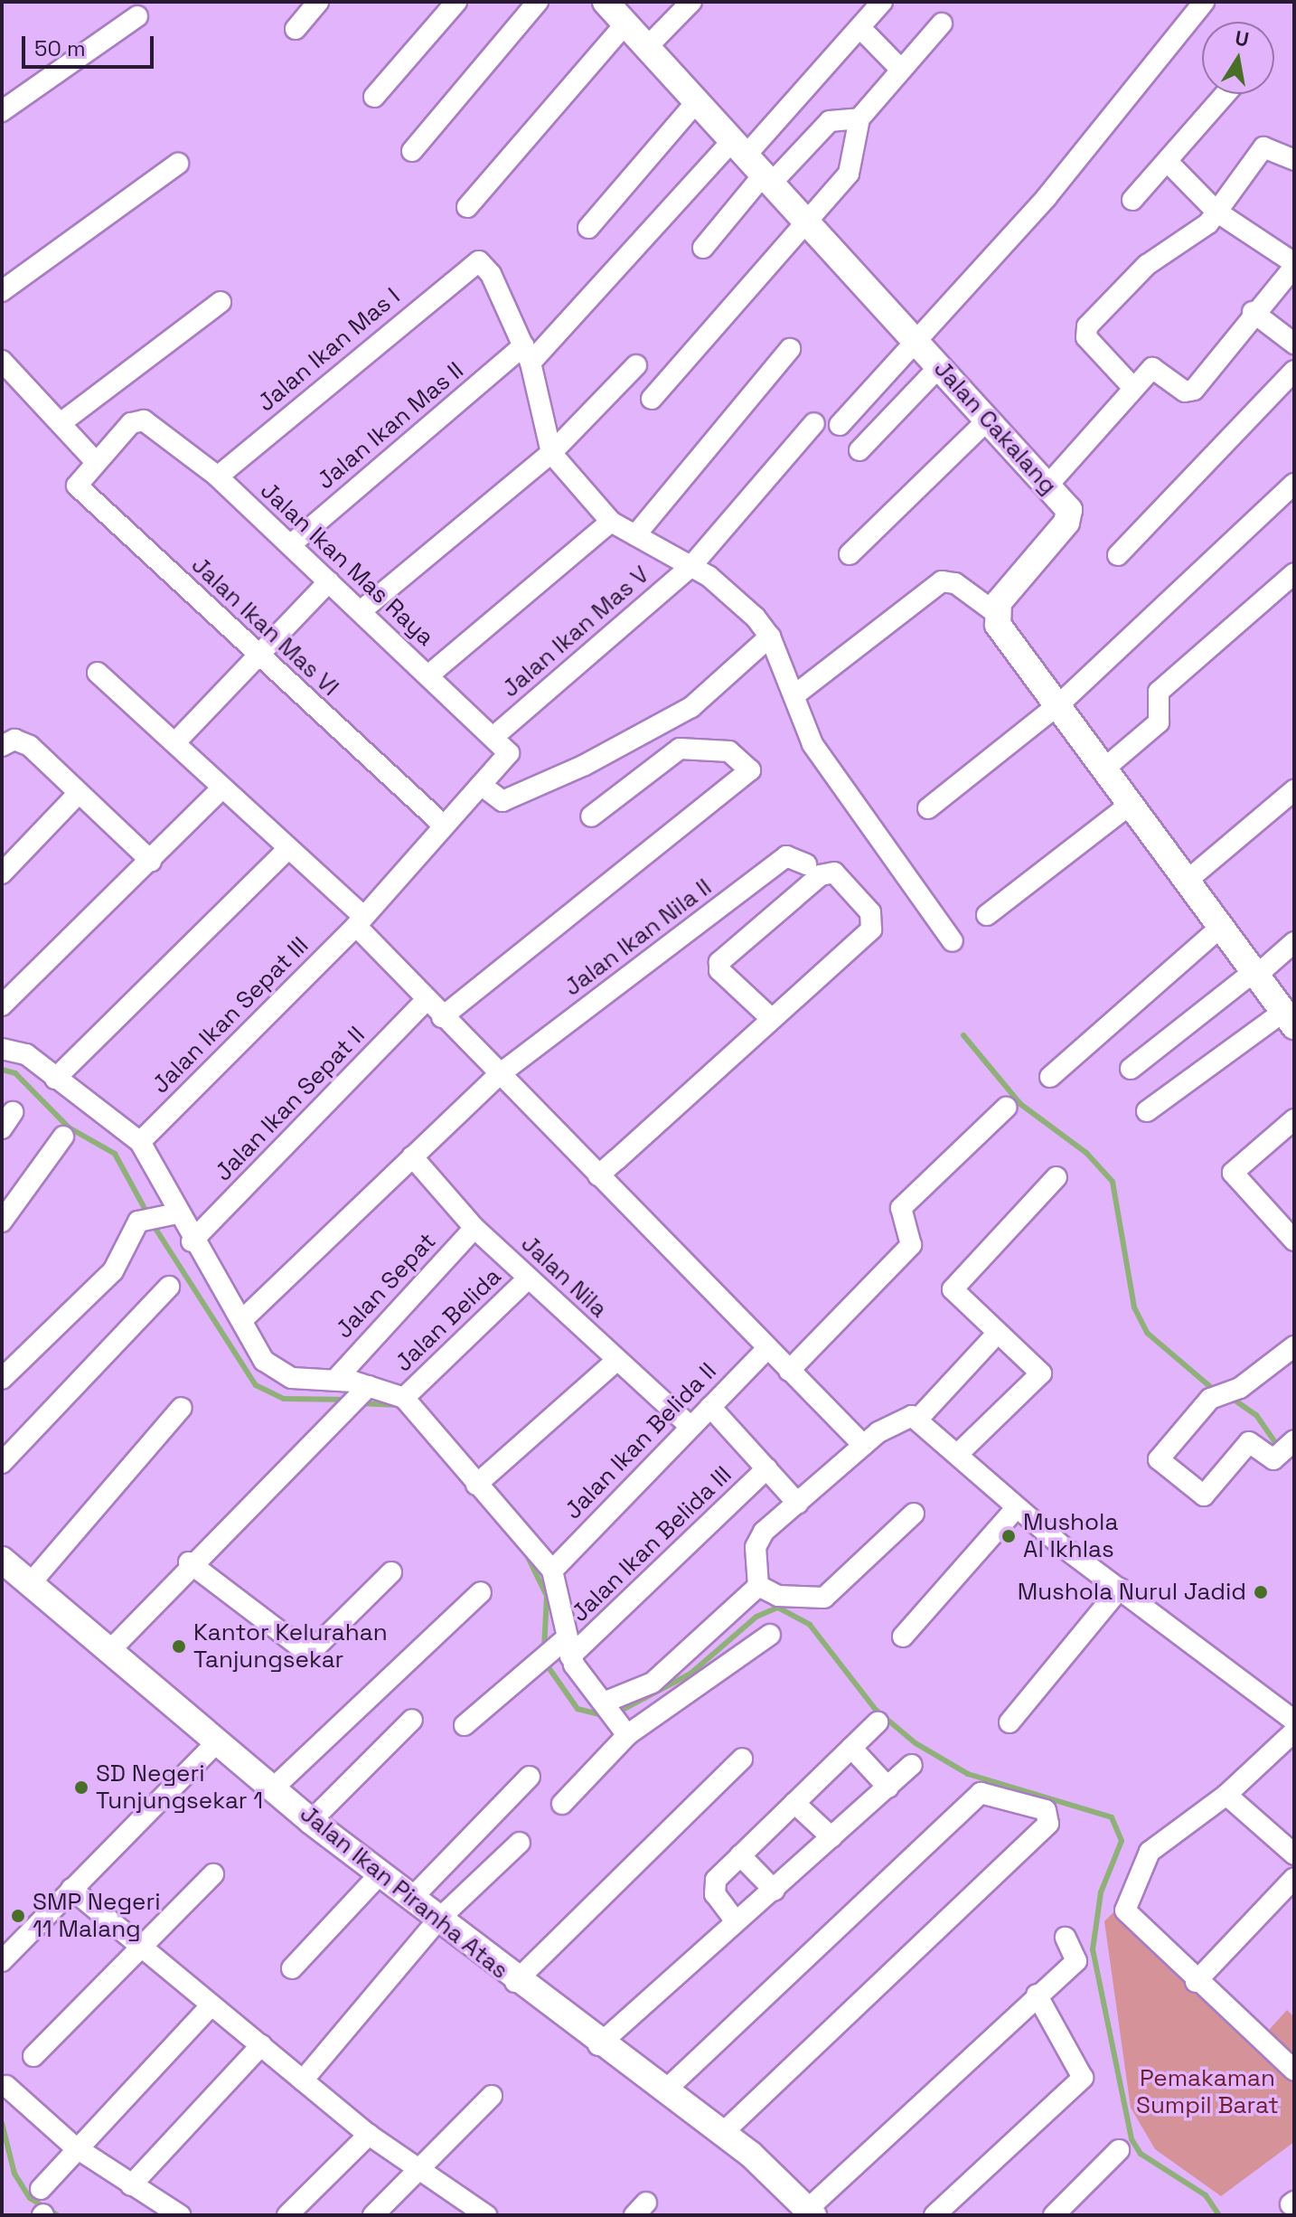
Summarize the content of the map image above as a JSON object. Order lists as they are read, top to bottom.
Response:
{
  "streets": {
    "street": [
      "Jalan Ikan Mas I",
      "Jalan Ikan Mas II",
      "Jalan Cakalang",
      "Jalan Ikan Mas Raya",
      "Jalan Ikan Mas VI",
      "Jalan Ikan Mas V",
      "Jalan Ikan Nila II",
      "Jalan Ikan Sepat III",
      "Jalan Ikan Sepat II",
      "Jalan Nila",
      "Jalan Sepat",
      "Jalan Belida",
      "Jalan Ikan Belida II",
      "Jalan Ikan Belida III",
      "Jalan Ikan Piranha Atas"
    ]
  },
  "crossings": [
    ["Jalan Ikan Mas I", "Jalan Ikan Mas II"],
    ["Jalan Ikan Mas I", "Jalan Ikan Mas Raya"],
    ["Jalan Ikan Mas II", "Jalan Cakalang"],
    ["Jalan Ikan Mas II", "Jalan Ikan Mas Raya"],
    ["Jalan Ikan Mas Raya", "Jalan Ikan Mas VI"],
    ["Jalan Ikan Mas Raya", "Jalan Ikan Mas V"],
    ["Jalan Ikan Mas Raya", "Jalan Ikan Sepat III"],
    ["Jalan Ikan Mas VI", "Jalan Ikan Sepat III"],
    ["Jalan Nila", "Jalan Sepat"],
    ["Jalan Nila", "Jalan Belida"],
    ["Jalan Nila", "Jalan Ikan Belida II"]
  ],
  "parks": ["Pemakaman Sumpil Barat"],
  "places": [
    "Mushola Al Ikhlas",
    "Mushola Nurul Jadid",
    "Kantor Kelurahan Tanjungsekar",
    "SD Negeri Tunjungsekar 1",
    "SMP Negeri 11 Malang"
  ],
  "scale_bar": "50 m",
  "north": "top"
}
